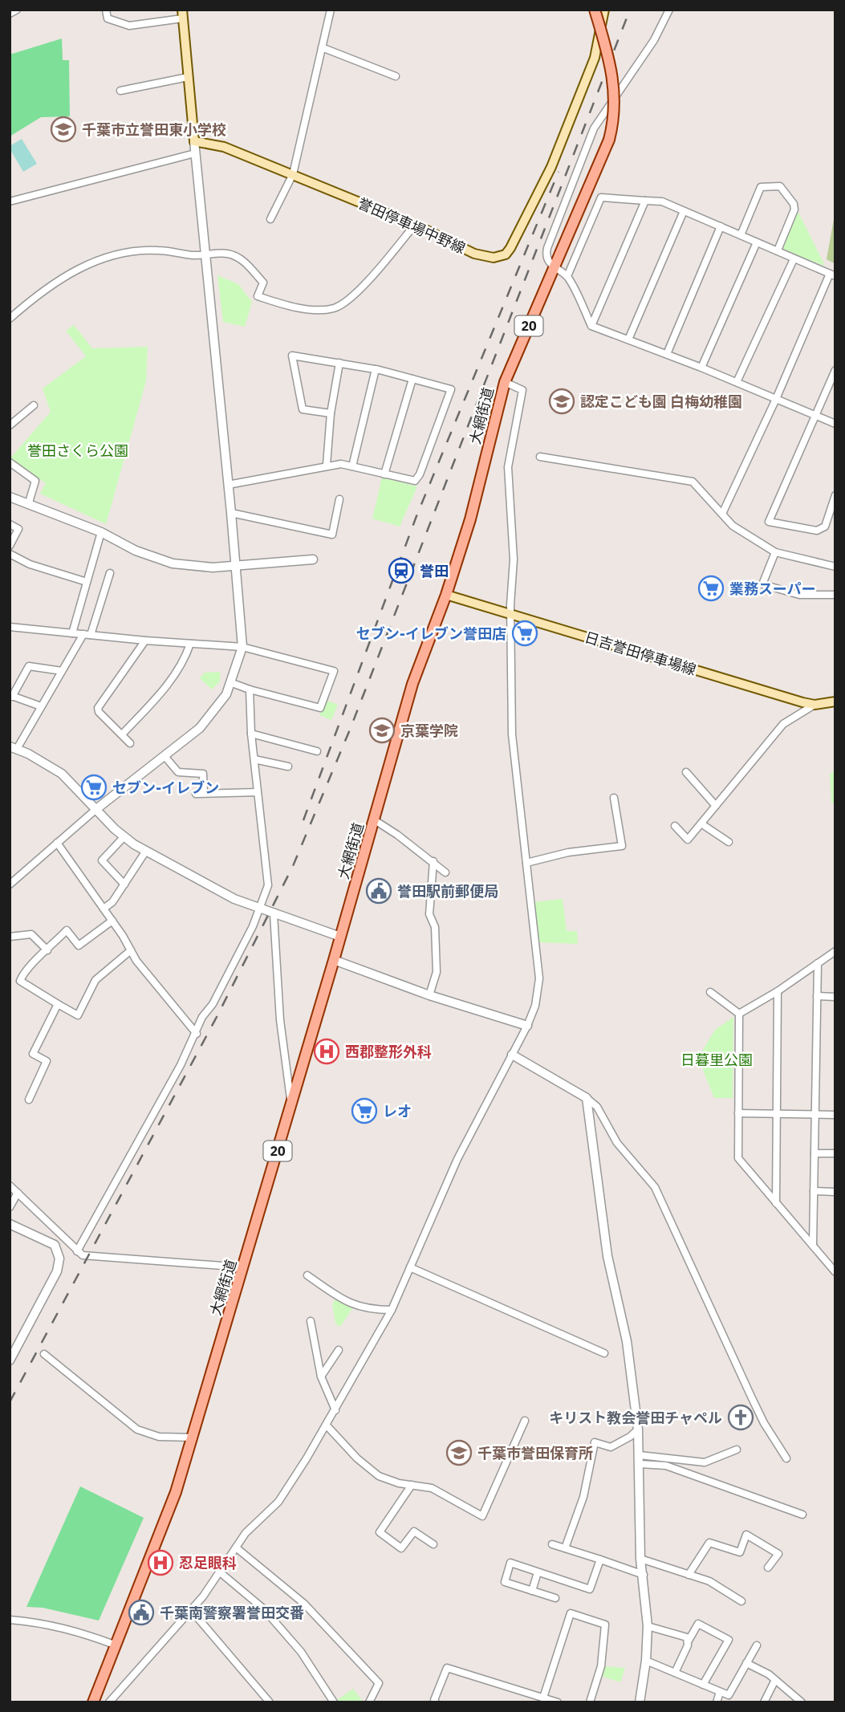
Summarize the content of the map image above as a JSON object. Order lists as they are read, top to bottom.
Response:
{
  "streets": {
    "main road": [
      "誉田停車場中野線",
      "20",
      "大網街道",
      "日吉誉田停車場線"
    ]
  },
  "crossings": [
    ["大網街道", "日吉誉田停車場線"]
  ],
  "parks": ["誉田さくら公園", "日暮里公園"],
  "places": {
    "school or university": [
      "千葉市立誉田東小学校",
      "認定こども園 白梅幼稚園",
      "京葉学院",
      "千葉市誉田保育所"
    ],
    "station": ["誉田"],
    "supermarket": [
      "業務スーパー",
      "セブン-イレブン誉田店",
      "セブン-イレブン",
      "レオ"
    ],
    "public building": ["誉田駅前郵便局", "千葉南警察署誉田交番"],
    "hospital": ["西郡整形外科", "忍足眼科"],
    "church": ["キリスト教会誉田チャペル"]
  }
}
